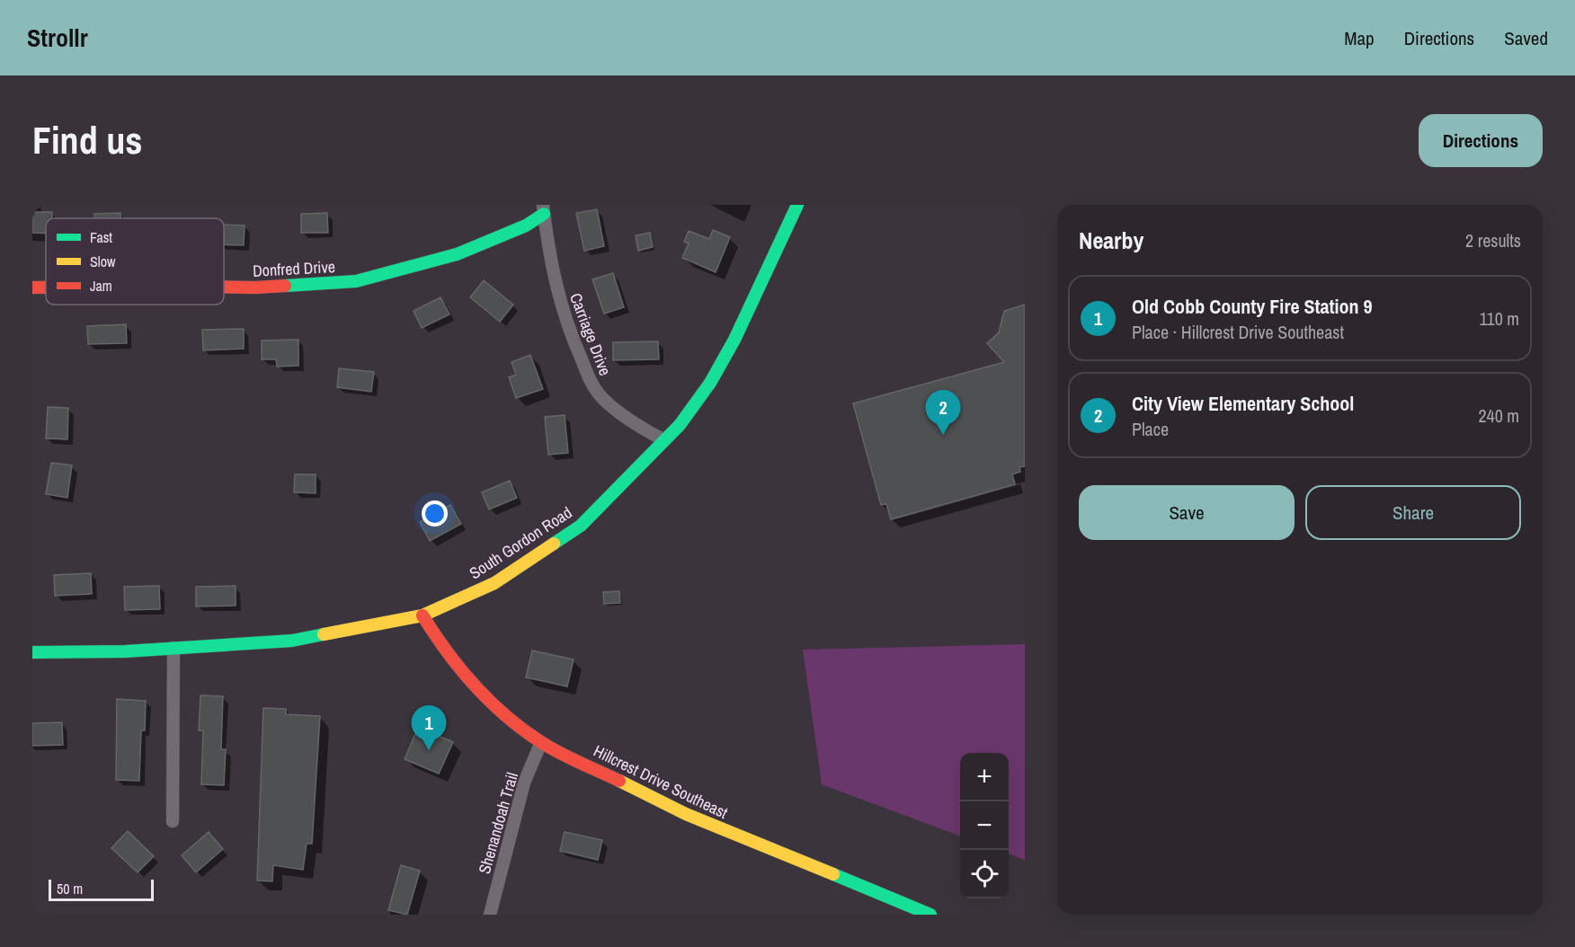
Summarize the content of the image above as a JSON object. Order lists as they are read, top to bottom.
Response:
{
  "streets": {
    "street": [
      "Donfred Drive",
      "Carriage Drive",
      "South Gordon Road",
      "Hillcrest Drive Southeast",
      "Shenandoah Trail"
    ]
  },
  "crossings": [
    ["Donfred Drive", "Carriage Drive"],
    ["Carriage Drive", "South Gordon Road"],
    ["South Gordon Road", "Hillcrest Drive Southeast"],
    ["Hillcrest Drive Southeast", "Shenandoah Trail"]
  ],
  "legend": ["Fast", "Slow", "Jam"],
  "scale_bar": "50 m",
  "page": {
    "header": "Strollr",
    "nav": ["Map", "Directions", "Saved"],
    "buttons": [
      "Directions",
      ["Save", "Share"]
    ],
    "title": "Find us",
    "heading": ["Nearby", "2 results"],
    "list": [
      {
        "mark": "1",
        "name": "Old Cobb County Fire Station 9",
        "note": "Place · Hillcrest Drive Southeast",
        "value": "110 m"
      },
      {
        "mark": "2",
        "name": "City View Elementary School",
        "note": "Place",
        "value": "240 m"
      }
    ],
    "pins": ["2", "1"],
    "map_buttons": ["+", "−"],
    "scale": "50 m"
  }
}
